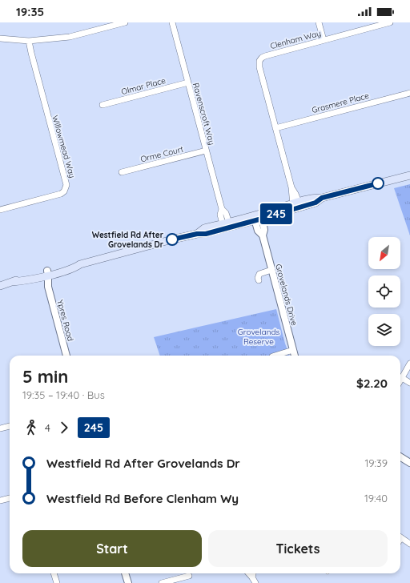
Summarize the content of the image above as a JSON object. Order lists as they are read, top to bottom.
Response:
{
  "streets": {
    "street": [
      "Clenham Way",
      "Olmar Place",
      "Grasmere Place",
      "Ravenscroft Way",
      "Willowmead Way",
      "Orme Court",
      "Grovelands Drive",
      "Ypres Road"
    ]
  },
  "crossings": [
    ["Clenham Way", "Grasmere Place"],
    ["Olmar Place", "Ravenscroft Way"],
    ["Ravenscroft Way", "Orme Court"]
  ],
  "parks": ["Grovelands Reserve"],
  "places": ["Westfield Rd After Grovelands Dr"],
  "lines": ["bus line 245"],
  "north": "bottom left",
  "page": {
    "status": "19:35",
    "on_map": "245",
    "heading": ["5 min", "19:35 – 19:40 · Bus", "$2.20"],
    "legs": ["4", "245"],
    "list": [
      {
        "name": "Westfield Rd After Grovelands Dr",
        "value": "19:39"
      },
      {
        "name": "Westfield Rd Before Clenham Wy",
        "value": "19:40"
      }
    ],
    "buttons": ["Start", "Tickets"]
  }
}
